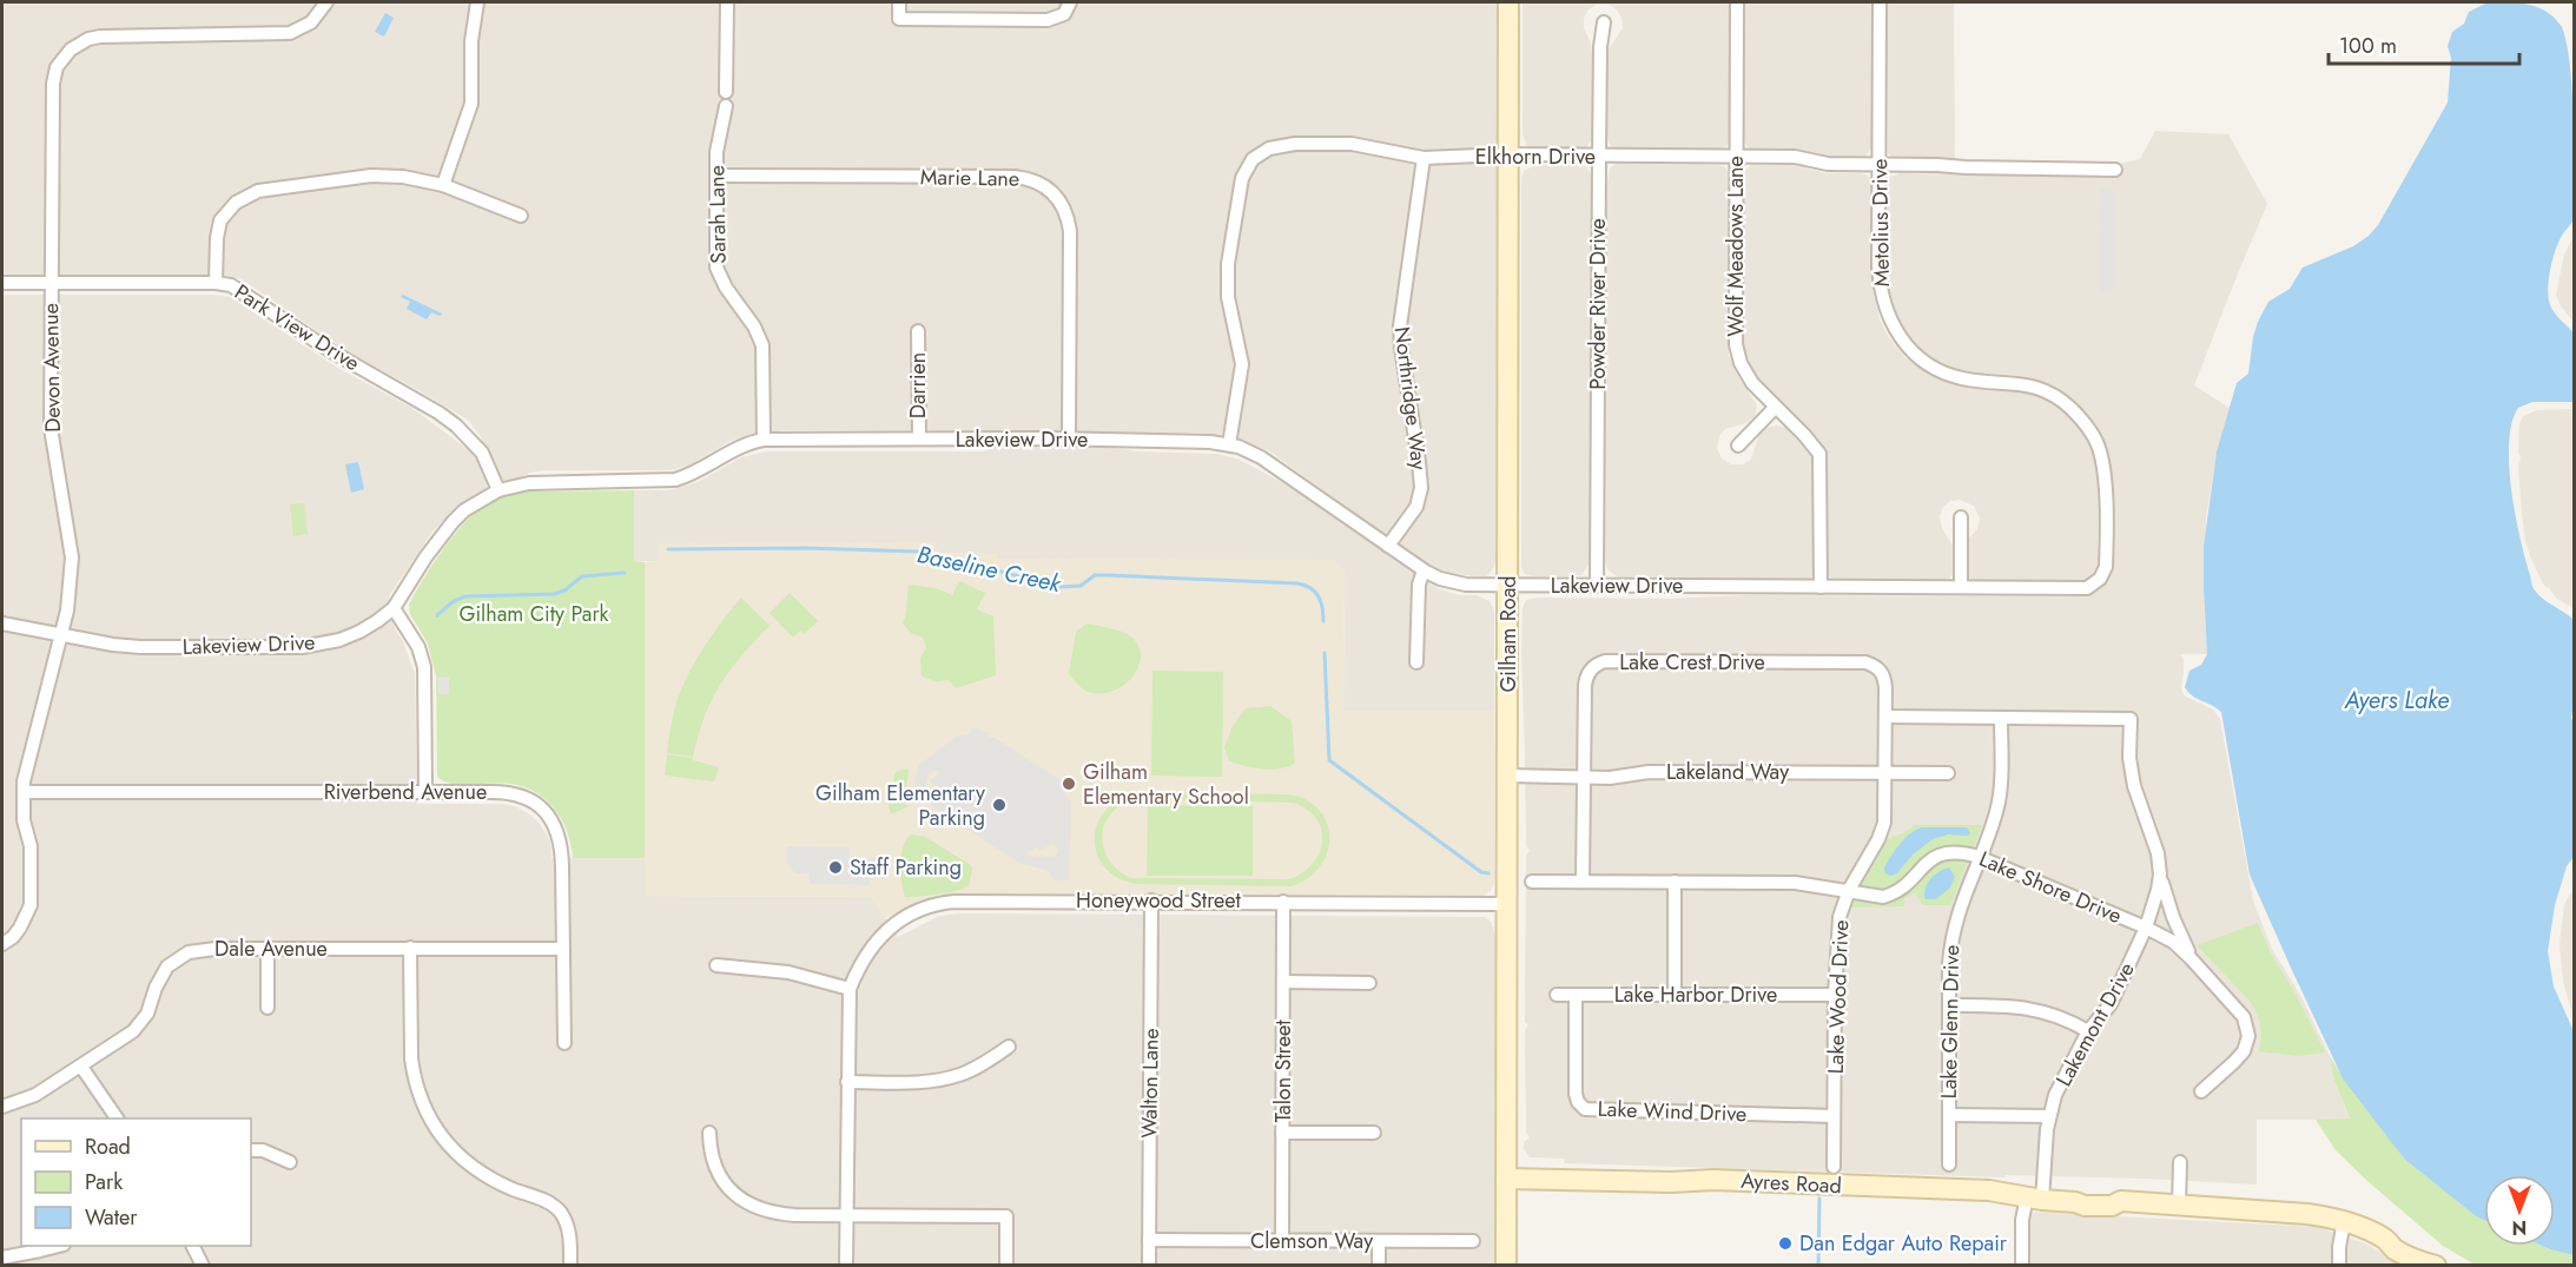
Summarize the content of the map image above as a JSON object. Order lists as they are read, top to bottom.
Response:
{
  "streets": {
    "street": [
      "Elkhorn Drive",
      "Marie Lane",
      "Sarah Lane",
      "Metolius Drive",
      "Wolf Meadows Lane",
      "Powder River Drive",
      "Park View Drive",
      "Devon Avenue",
      "Darrien",
      "Northridge Way",
      "Lakeview Drive",
      "Gilham Road",
      "Lake Crest Drive",
      "Lakeland Way",
      "Riverbend Avenue",
      "Lake Shore Drive",
      "Honeywood Street",
      "Dale Avenue",
      "Lake Harbor Drive",
      "Lake Wood Drive",
      "Lake Glenn Drive",
      "Lakemont Drive",
      "Talon Street",
      "Walton Lane",
      "Lake Wind Drive",
      "Ayres Road",
      "Clemson Way"
    ]
  },
  "crossings": [
    ["Elkhorn Drive", "Metolius Drive"],
    ["Elkhorn Drive", "Wolf Meadows Lane"],
    ["Elkhorn Drive", "Powder River Drive"],
    ["Elkhorn Drive", "Northridge Way"],
    ["Elkhorn Drive", "Lakeview Drive"],
    ["Elkhorn Drive", "Gilham Road"],
    ["Marie Lane", "Sarah Lane"],
    ["Marie Lane", "Lakeview Drive"],
    ["Sarah Lane", "Lakeview Drive"],
    ["Metolius Drive", "Lakeview Drive"],
    ["Wolf Meadows Lane", "Lakeview Drive"],
    ["Powder River Drive", "Lakeview Drive"],
    ["Park View Drive", "Devon Avenue"],
    ["Park View Drive", "Lakeview Drive"],
    ["Devon Avenue", "Lakeview Drive"],
    ["Devon Avenue", "Riverbend Avenue"],
    ["Darrien", "Lakeview Drive"],
    ["Northridge Way", "Lakeview Drive"],
    ["Lakeview Drive", "Gilham Road"],
    ["Gilham Road", "Lakeland Way"],
    ["Gilham Road", "Honeywood Street"],
    ["Gilham Road", "Ayres Road"],
    ["Lake Crest Drive", "Lakeland Way"],
    ["Lake Crest Drive", "Lake Shore Drive"],
    ["Lake Crest Drive", "Lake Wood Drive"],
    ["Lakeland Way", "Lake Wood Drive"],
    ["Riverbend Avenue", "Dale Avenue"],
    ["Lake Shore Drive", "Lake Wood Drive"],
    ["Lake Shore Drive", "Lake Glenn Drive"],
    ["Lake Shore Drive", "Lakemont Drive"],
    ["Honeywood Street", "Talon Street"],
    ["Honeywood Street", "Walton Lane"],
    ["Lake Harbor Drive", "Lake Wood Drive"],
    ["Lake Harbor Drive", "Lake Wind Drive"],
    ["Lake Wood Drive", "Lakemont Drive"],
    ["Lake Wood Drive", "Lake Wind Drive"],
    ["Lake Glenn Drive", "Lakemont Drive"],
    ["Lakemont Drive", "Ayres Road"],
    ["Talon Street", "Clemson Way"],
    ["Walton Lane", "Clemson Way"]
  ],
  "water": ["Baseline Creek", "Ayers Lake"],
  "parks": ["Gilham City Park"],
  "places": [
    "Gilham Elementary School",
    "Gilham Elementary Parking",
    "Staff Parking",
    "Dan Edgar Auto Repair"
  ],
  "legend": ["Road", "Park", "Water"],
  "scale_bar": "100 m",
  "north": "bottom"
}
